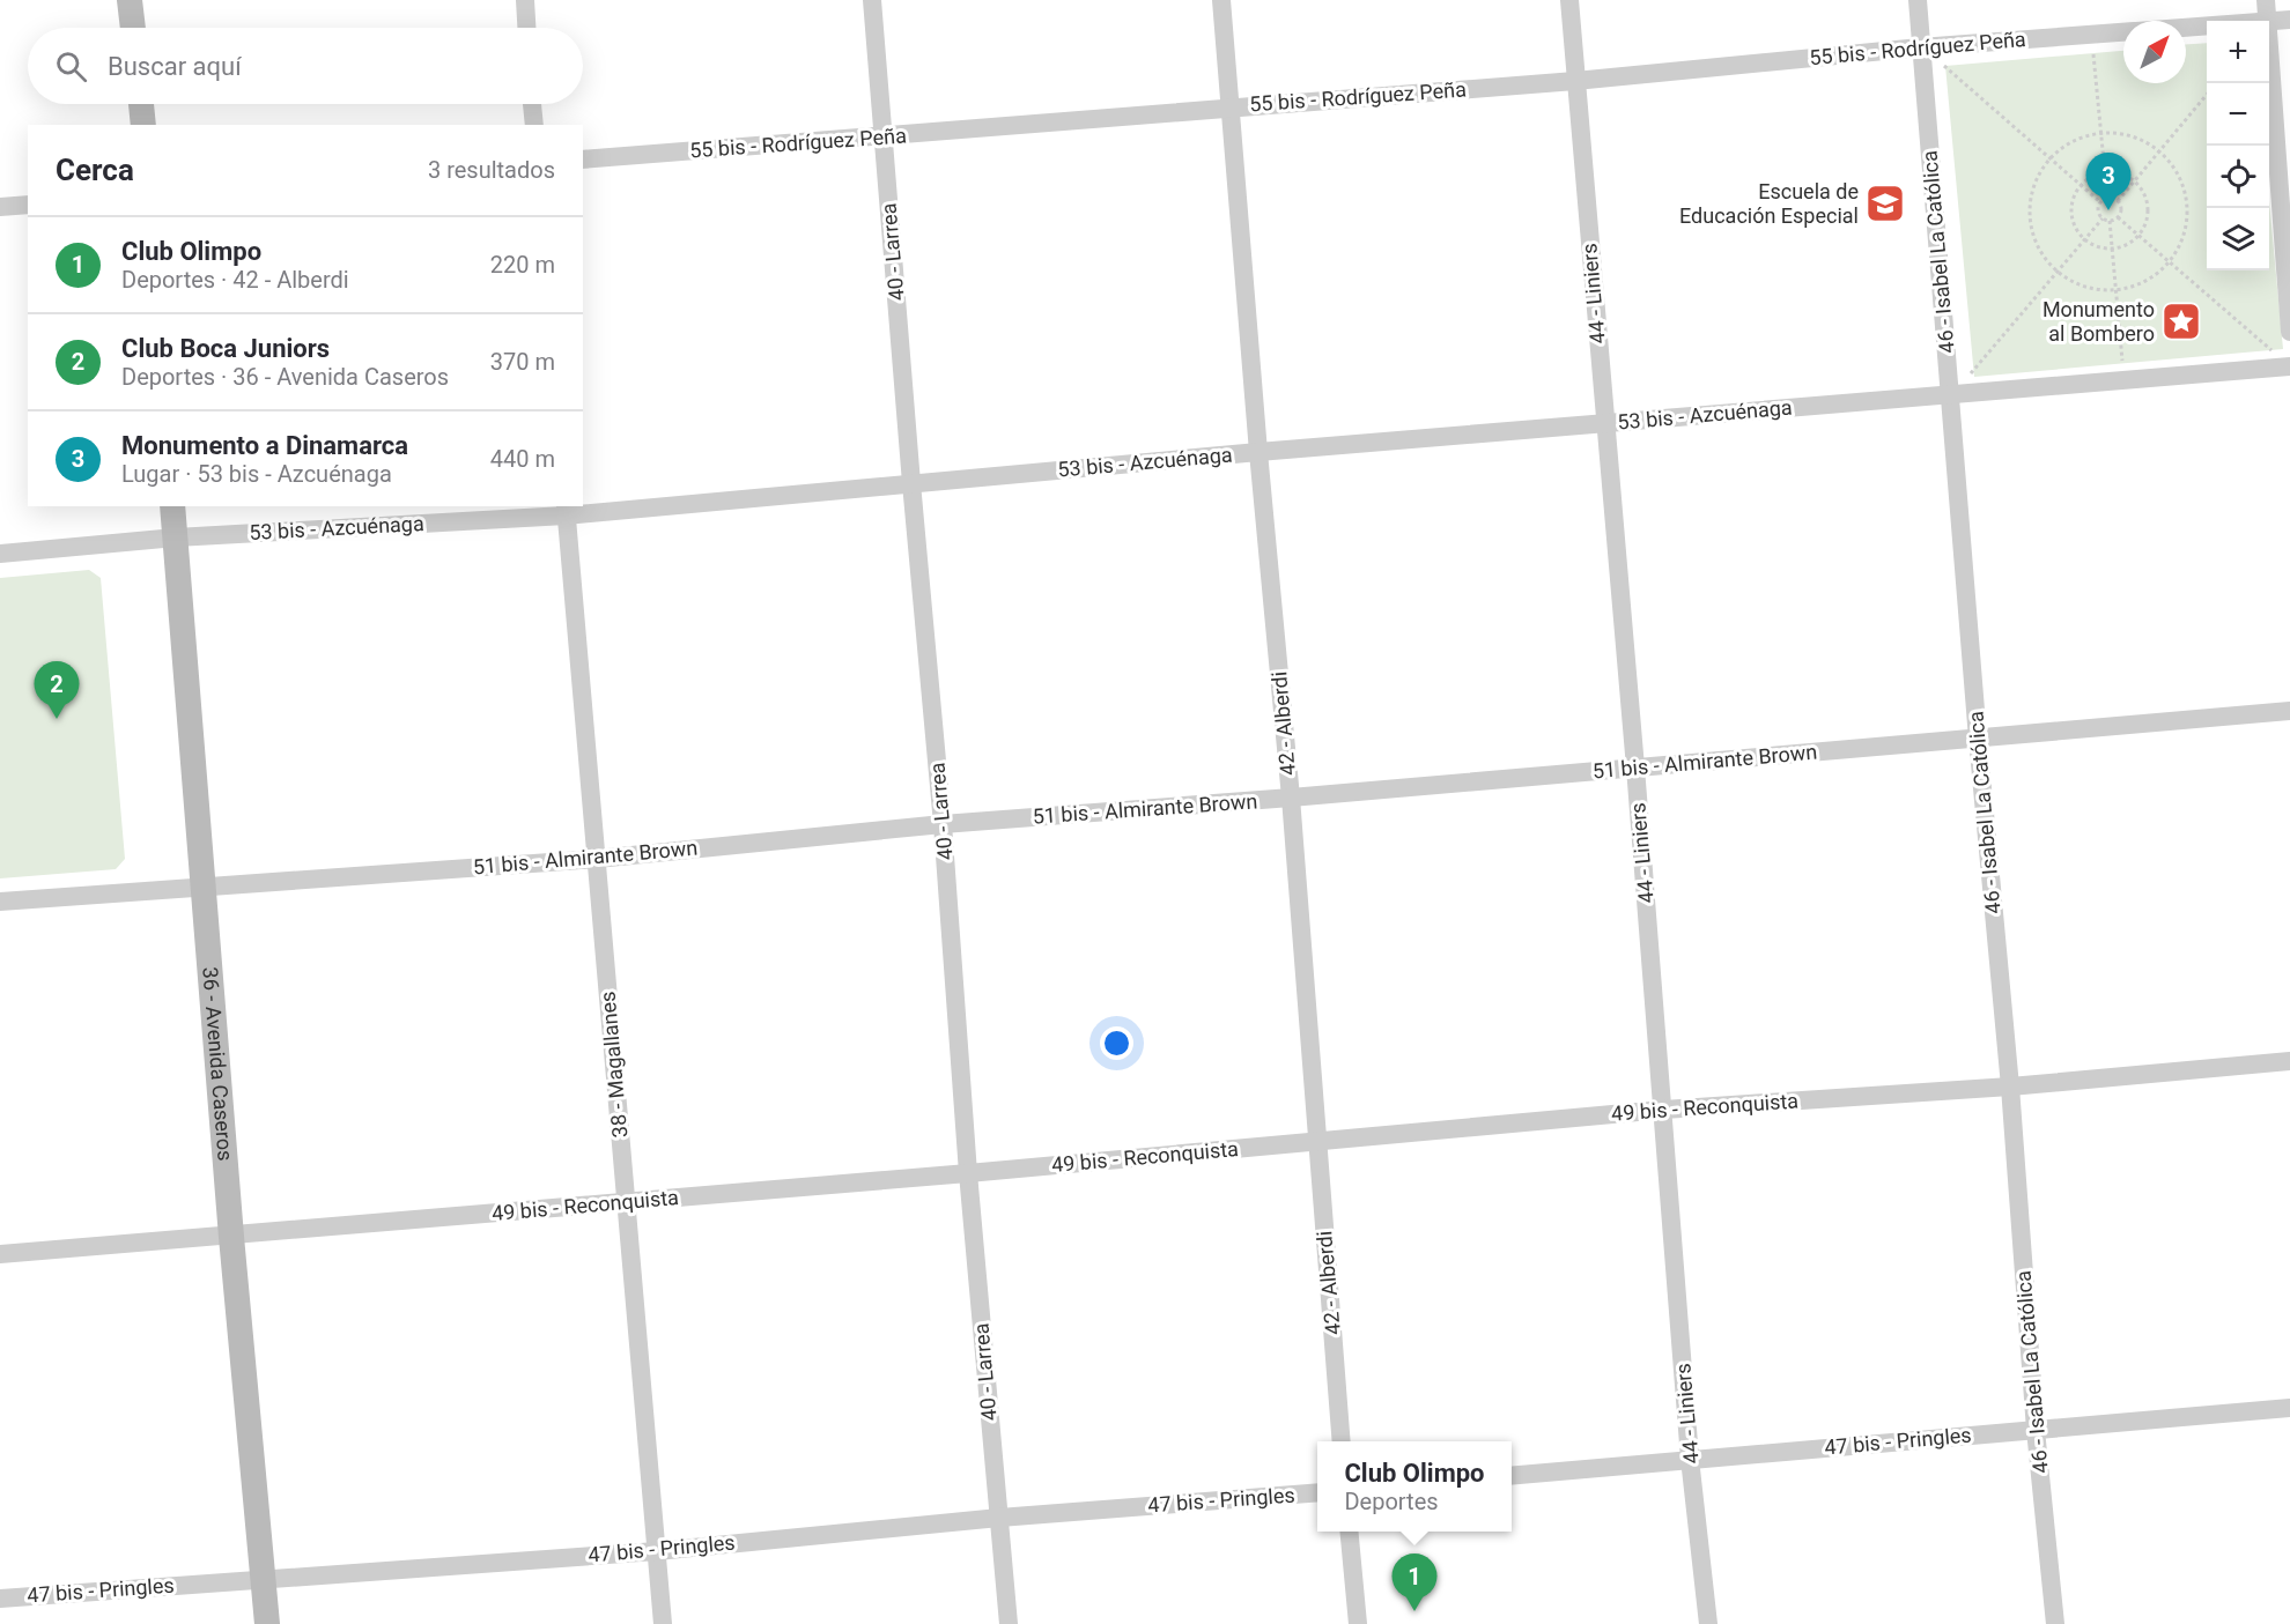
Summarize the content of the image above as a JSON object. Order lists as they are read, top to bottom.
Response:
{
  "streets": {
    "main road": ["36 - Avenida Caseros"],
    "street": [
      "55 bis - Rodríguez Peña",
      "40 - Larrea",
      "46 - Isabel La Católica",
      "44 - Liniers",
      "53 bis - Azcuénaga",
      "42 - Alberdi",
      "51 bis - Almirante Brown",
      "38 - Magallanes",
      "49 bis - Reconquista",
      "47 bis - Pringles"
    ]
  },
  "crossings": [
    ["55 bis - Rodríguez Peña", "40 - Larrea"],
    ["55 bis - Rodríguez Peña", "46 - Isabel La Católica"],
    ["55 bis - Rodríguez Peña", "44 - Liniers"],
    ["55 bis - Rodríguez Peña", "42 - Alberdi"],
    ["40 - Larrea", "53 bis - Azcuénaga"],
    ["40 - Larrea", "51 bis - Almirante Brown"],
    ["40 - Larrea", "49 bis - Reconquista"],
    ["40 - Larrea", "47 bis - Pringles"],
    ["46 - Isabel La Católica", "53 bis - Azcuénaga"],
    ["46 - Isabel La Católica", "51 bis - Almirante Brown"],
    ["46 - Isabel La Católica", "49 bis - Reconquista"],
    ["46 - Isabel La Católica", "47 bis - Pringles"],
    ["44 - Liniers", "53 bis - Azcuénaga"],
    ["44 - Liniers", "51 bis - Almirante Brown"],
    ["44 - Liniers", "49 bis - Reconquista"],
    ["44 - Liniers", "47 bis - Pringles"],
    ["53 bis - Azcuénaga", "42 - Alberdi"],
    ["53 bis - Azcuénaga", "36 - Avenida Caseros"],
    ["53 bis - Azcuénaga", "38 - Magallanes"],
    ["42 - Alberdi", "51 bis - Almirante Brown"],
    ["42 - Alberdi", "49 bis - Reconquista"],
    ["51 bis - Almirante Brown", "36 - Avenida Caseros"],
    ["51 bis - Almirante Brown", "38 - Magallanes"],
    ["36 - Avenida Caseros", "49 bis - Reconquista"],
    ["36 - Avenida Caseros", "47 bis - Pringles"],
    ["38 - Magallanes", "49 bis - Reconquista"],
    ["38 - Magallanes", "47 bis - Pringles"]
  ],
  "places": {
    "school or university": ["Escuela de Educación Especial"],
    "place": ["Monumento al Bombero"]
  },
  "north": "top right",
  "page": {
    "map_buttons": ["+", "−"],
    "search": "Buscar aquí",
    "heading": ["Cerca", "3 resultados"],
    "pins": ["3", "2", "1"],
    "list": [
      {
        "mark": "1",
        "name": "Club Olimpo",
        "note": "Deportes · 42 - Alberdi",
        "value": "220 m"
      },
      {
        "mark": "2",
        "name": "Club Boca Juniors",
        "note": "Deportes · 36 - Avenida Caseros",
        "value": "370 m"
      },
      {
        "mark": "3",
        "name": "Monumento a Dinamarca",
        "note": "Lugar · 53 bis - Azcuénaga",
        "value": "440 m"
      }
    ],
    "popup": ["Club Olimpo", "Deportes"]
  }
}
